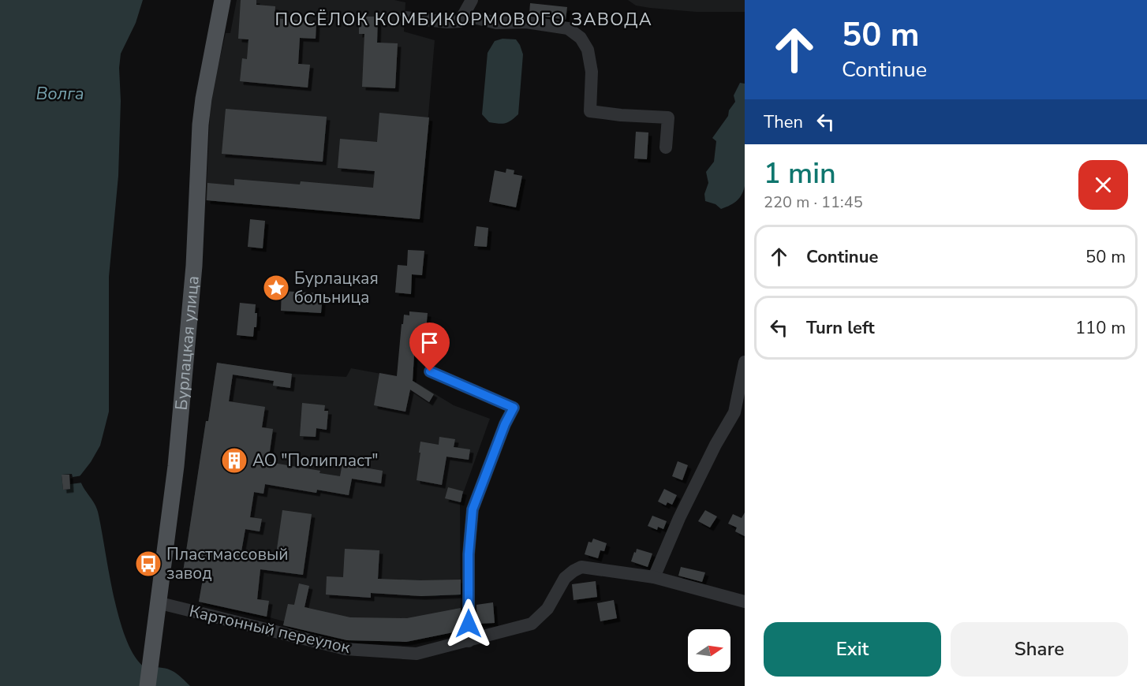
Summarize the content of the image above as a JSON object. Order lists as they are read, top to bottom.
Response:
{
  "streets": {
    "main road": ["Бурлацкая улица"],
    "street": ["Картонный переулок"]
  },
  "crossings": [
    ["Бурлацкая улица", "Картонный переулок"]
  ],
  "districts": ["ПОСЁЛОК КОМБИКОРМОВОГО ЗАВОДА"],
  "water": ["Волга"],
  "places": {
    "place": ["Бурлацкая больница"],
    "building": ["АО \"Полипласт\""],
    "bus stop": ["Пластмассовый завод"]
  },
  "north": "right",
  "page": {
    "turn": ["50 m", "Continue"],
    "then": "Then",
    "heading": ["1 min", "220 m · 11:45"],
    "list": [
      {
        "name": "Continue",
        "value": "50 m"
      },
      {
        "name": "Turn left",
        "value": "110 m"
      }
    ],
    "buttons": ["Exit", "Share"]
  }
}
